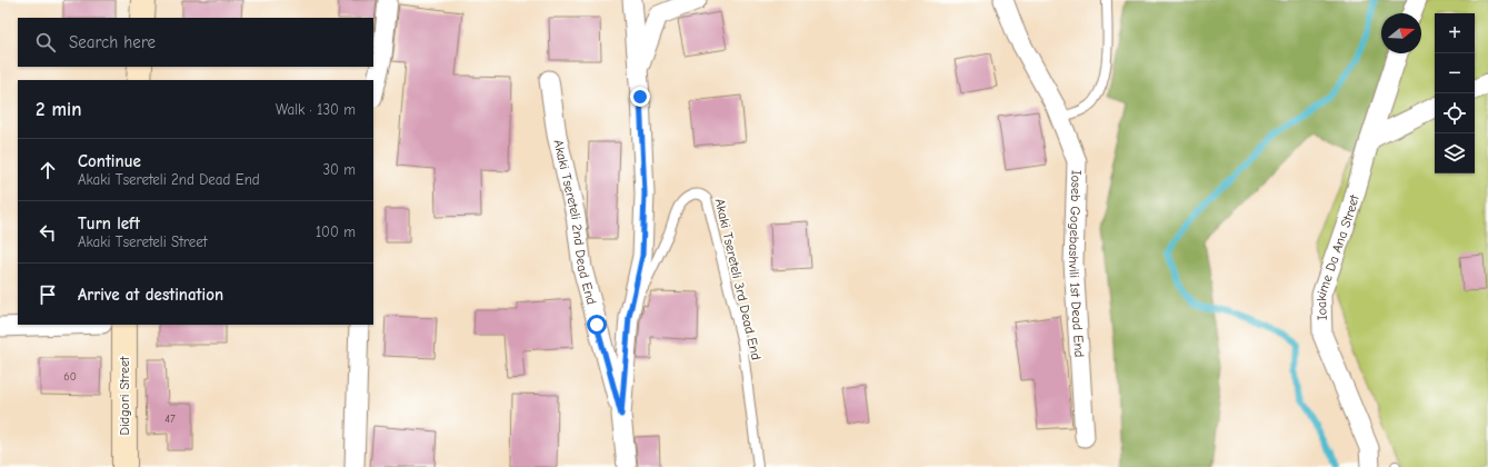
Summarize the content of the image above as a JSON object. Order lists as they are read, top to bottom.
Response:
{
  "streets": {
    "street": [
      "Akaki Tsereteli 2nd Dead End",
      "Ioakime Da Ana Street",
      "Ioseb Gogebashvili 1st Dead End",
      "Didgori Street"
    ],
    "lane": ["Akaki Tsereteli 3rd Dead End"]
  },
  "house_numbers": ["60", "47"],
  "north": "right",
  "page": {
    "map_buttons": ["+", "−"],
    "search": "Search here",
    "heading": ["2 min", "Walk · 130 m"],
    "list": [
      ["Continue", "Akaki Tsereteli 2nd Dead End", "30 m"],
      ["Turn left", "Akaki Tsereteli Street", "100 m"],
      "Arrive at destination"
    ]
  }
}
